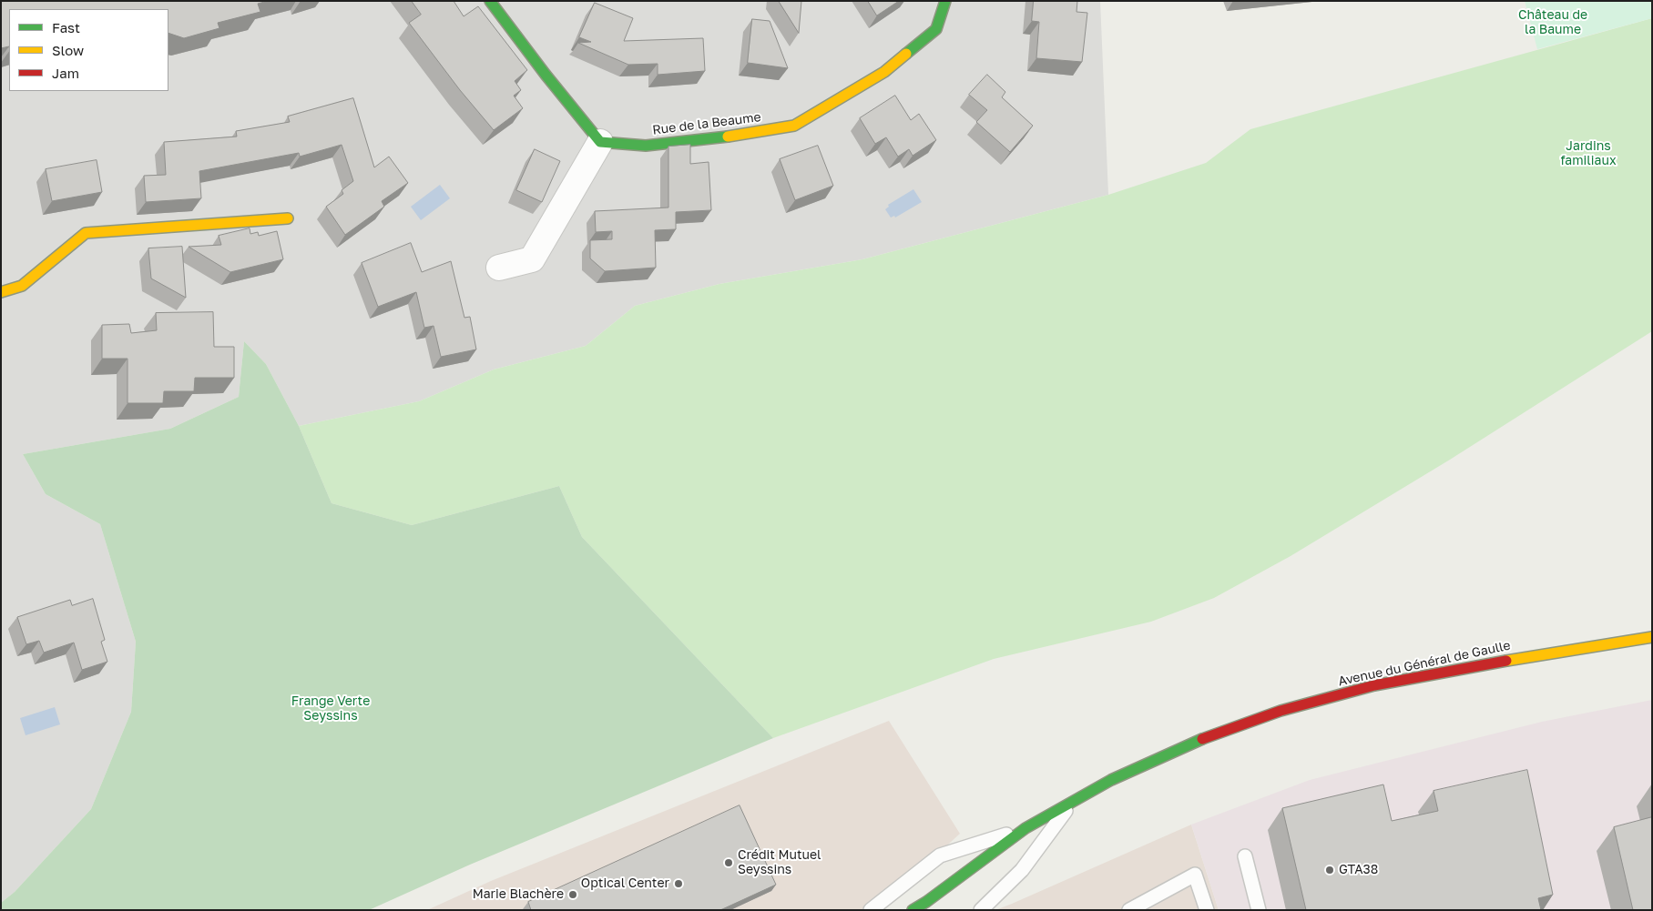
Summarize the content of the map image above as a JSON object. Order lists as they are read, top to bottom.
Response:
{
  "streets": {
    "street": ["Rue de la Beaume", "Avenue du Général de Gaulle"]
  },
  "parks": ["Château de la Baume", "Jardins familiaux", "Frange Verte Seyssins"],
  "places": [
    "Crédit Mutuel Seyssins",
    "GTA38",
    "Optical Center",
    "Marie Blachère"
  ],
  "legend": ["Fast", "Slow", "Jam"]
}
